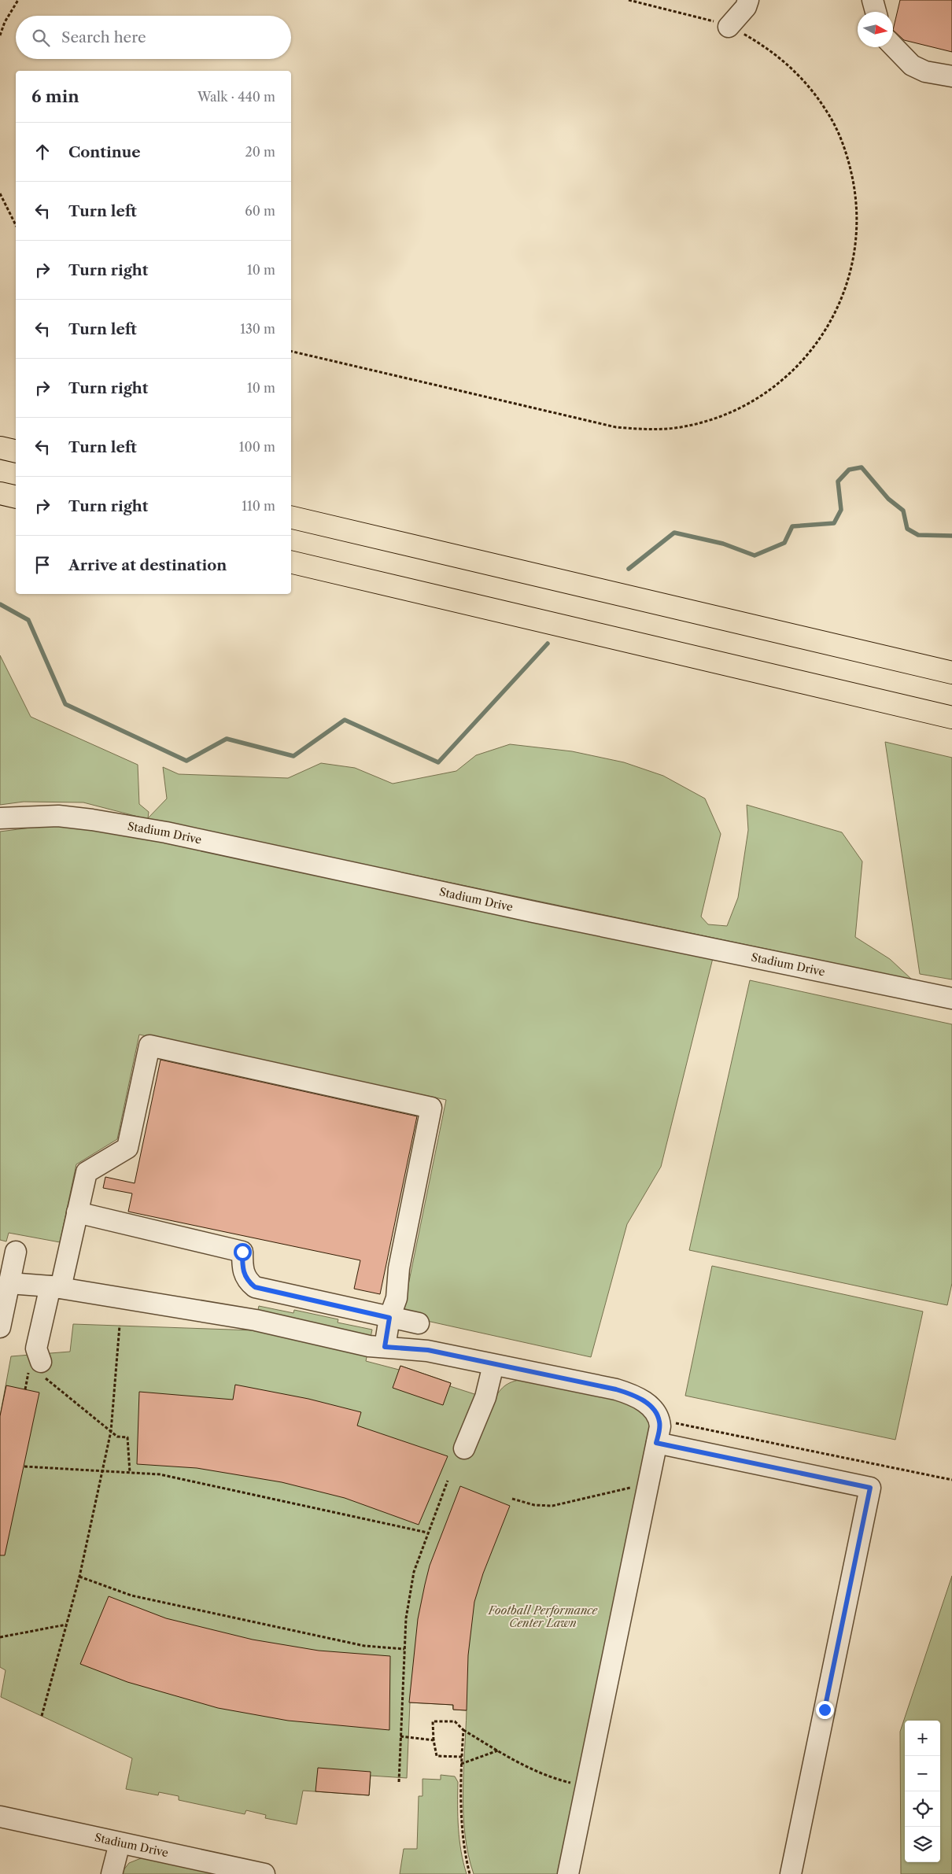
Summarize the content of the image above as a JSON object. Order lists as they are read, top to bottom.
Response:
{
  "streets": {
    "street": ["Stadium Drive"]
  },
  "parks": ["Football Performance Center Lawn"],
  "north": "right",
  "page": {
    "search": "Search here",
    "heading": ["6 min", "Walk · 440 m"],
    "list": [
      ["Continue", "20 m"],
      ["Turn left", "60 m"],
      ["Turn right", "10 m"],
      ["Turn left", "130 m"],
      ["Turn right", "10 m"],
      ["Turn left", "100 m"],
      ["Turn right", "110 m"],
      "Arrive at destination"
    ],
    "map_buttons": ["+", "−"]
  }
}
